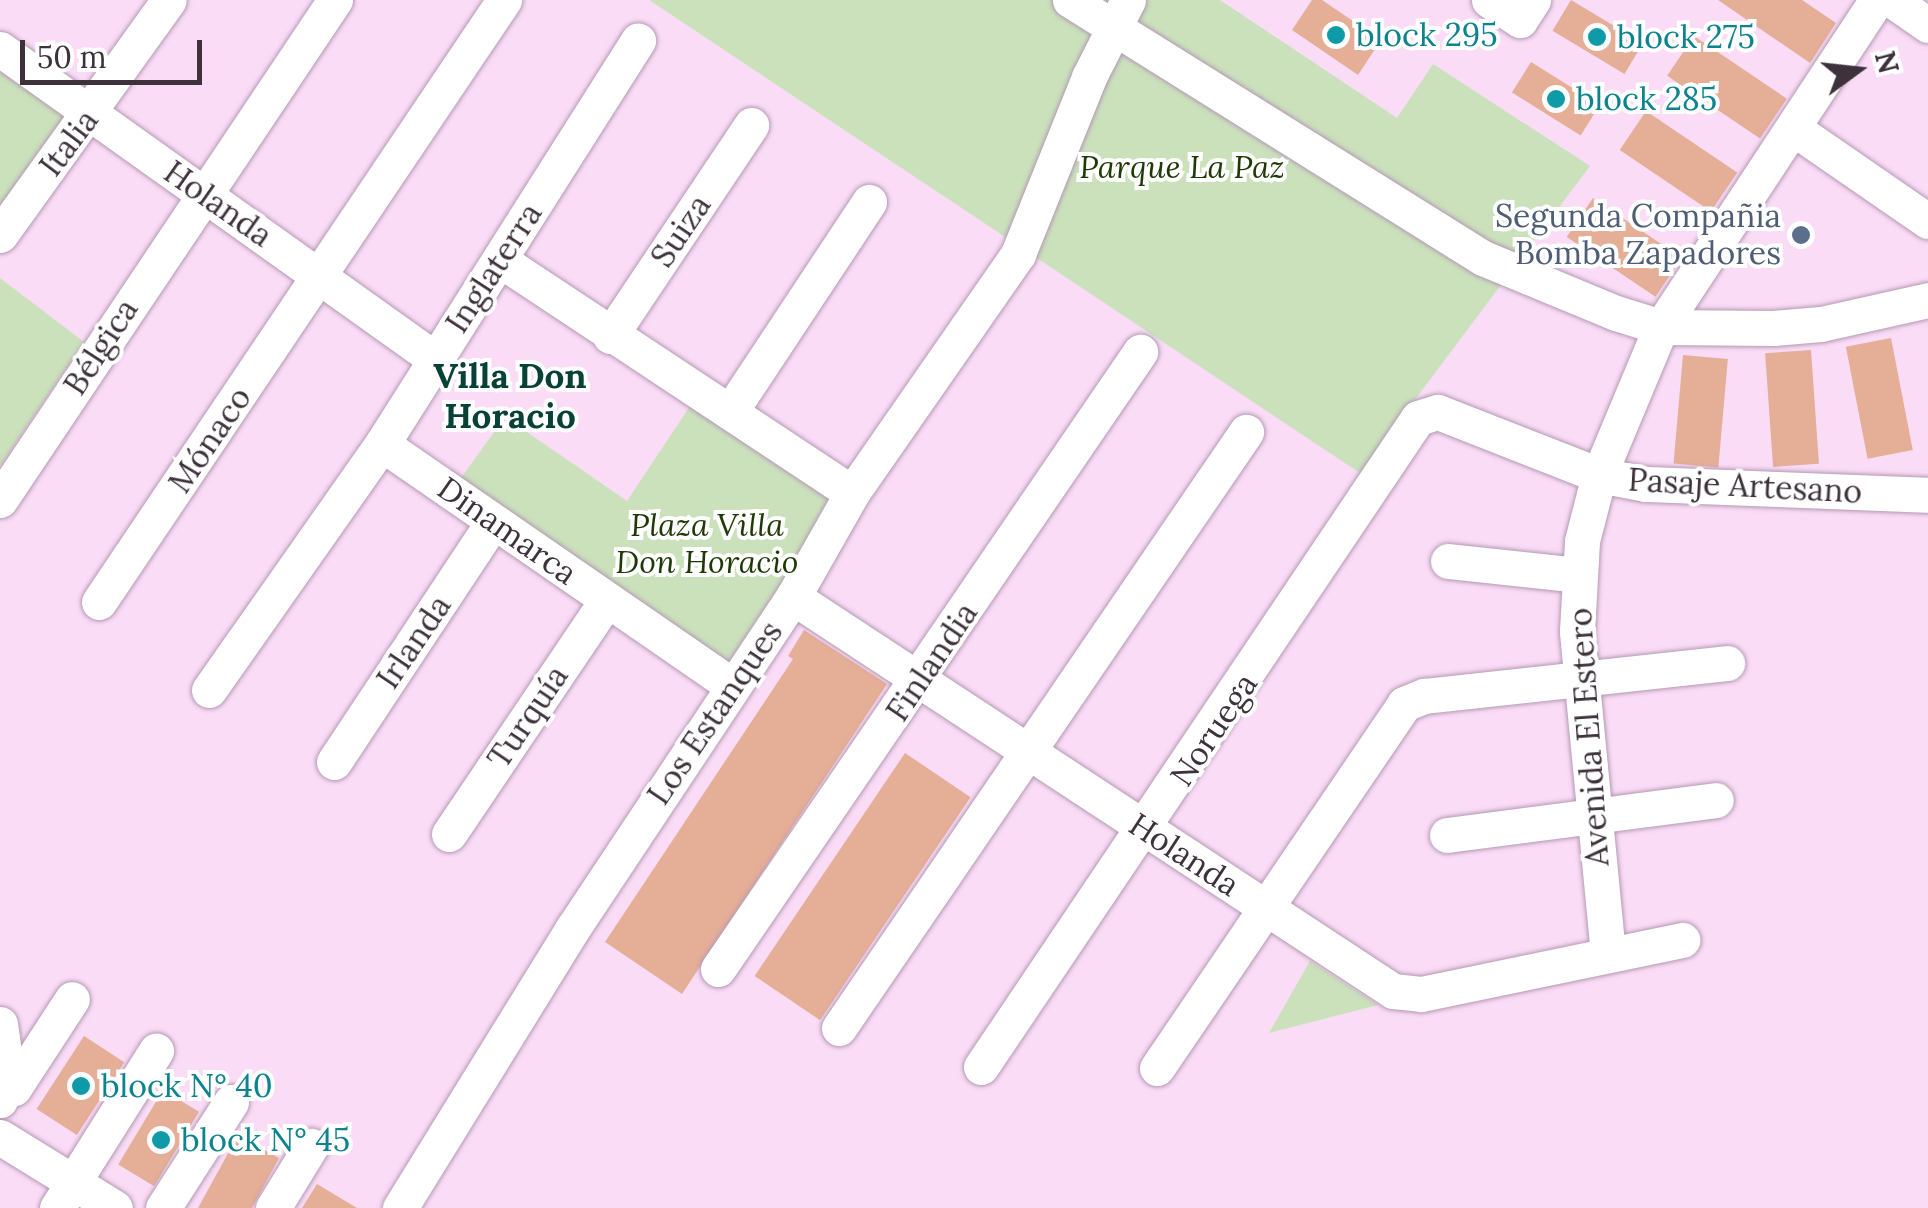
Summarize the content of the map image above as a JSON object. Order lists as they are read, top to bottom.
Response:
{
  "streets": {
    "street": [
      "Italia",
      "Holanda",
      "Suiza",
      "Inglaterra",
      "Bélgica",
      "Mónaco",
      "Pasaje Artesano",
      "Dinamarca",
      "Irlanda",
      "Finlandia",
      "Los Estanques",
      "Turquía",
      "Noruega",
      "Avenida El Estero"
    ]
  },
  "crossings": [
    ["Italia", "Holanda"],
    ["Holanda", "Inglaterra"],
    ["Holanda", "Bélgica"],
    ["Holanda", "Mónaco"],
    ["Holanda", "Finlandia"],
    ["Holanda", "Los Estanques"],
    ["Holanda", "Noruega"],
    ["Holanda", "Avenida El Estero"],
    ["Inglaterra", "Dinamarca"],
    ["Pasaje Artesano", "Noruega"],
    ["Pasaje Artesano", "Avenida El Estero"],
    ["Dinamarca", "Irlanda"],
    ["Dinamarca", "Los Estanques"],
    ["Dinamarca", "Turquía"]
  ],
  "districts": ["Villa Don Horacio"],
  "parks": ["Parque La Paz", "Plaza Villa Don Horacio"],
  "places": [
    "block 295",
    "block 275",
    "block 285",
    "Segunda Compañia Bomba Zapadores",
    "block N° 40",
    "block N° 45"
  ],
  "scale_bar": "50 m",
  "north": "right"
}
